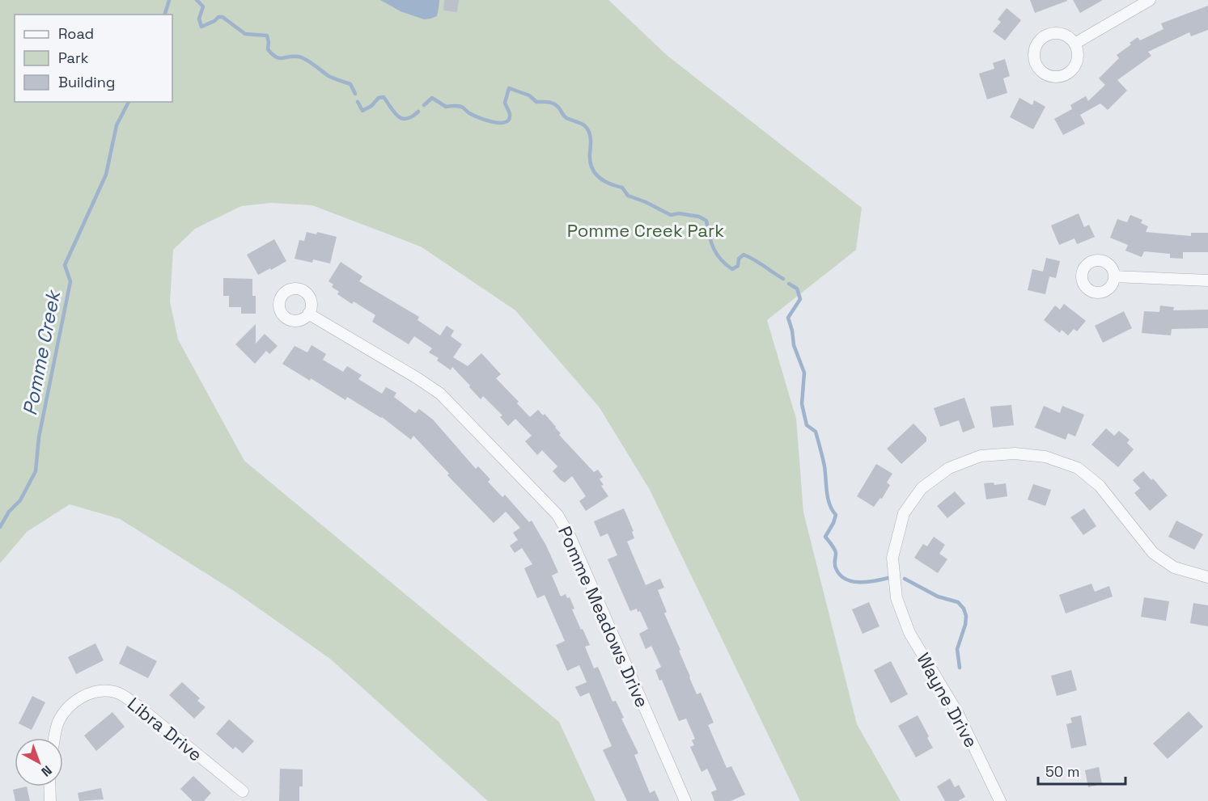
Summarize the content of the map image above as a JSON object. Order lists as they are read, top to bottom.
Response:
{
  "streets": {
    "street": ["Pomme Meadows Drive", "Wayne Drive", "Libra Drive"]
  },
  "water": ["Pomme Creek"],
  "parks": ["Pomme Creek Park"],
  "legend": ["Road", "Park", "Building"],
  "scale_bar": "50 m",
  "north": "bottom right"
}
